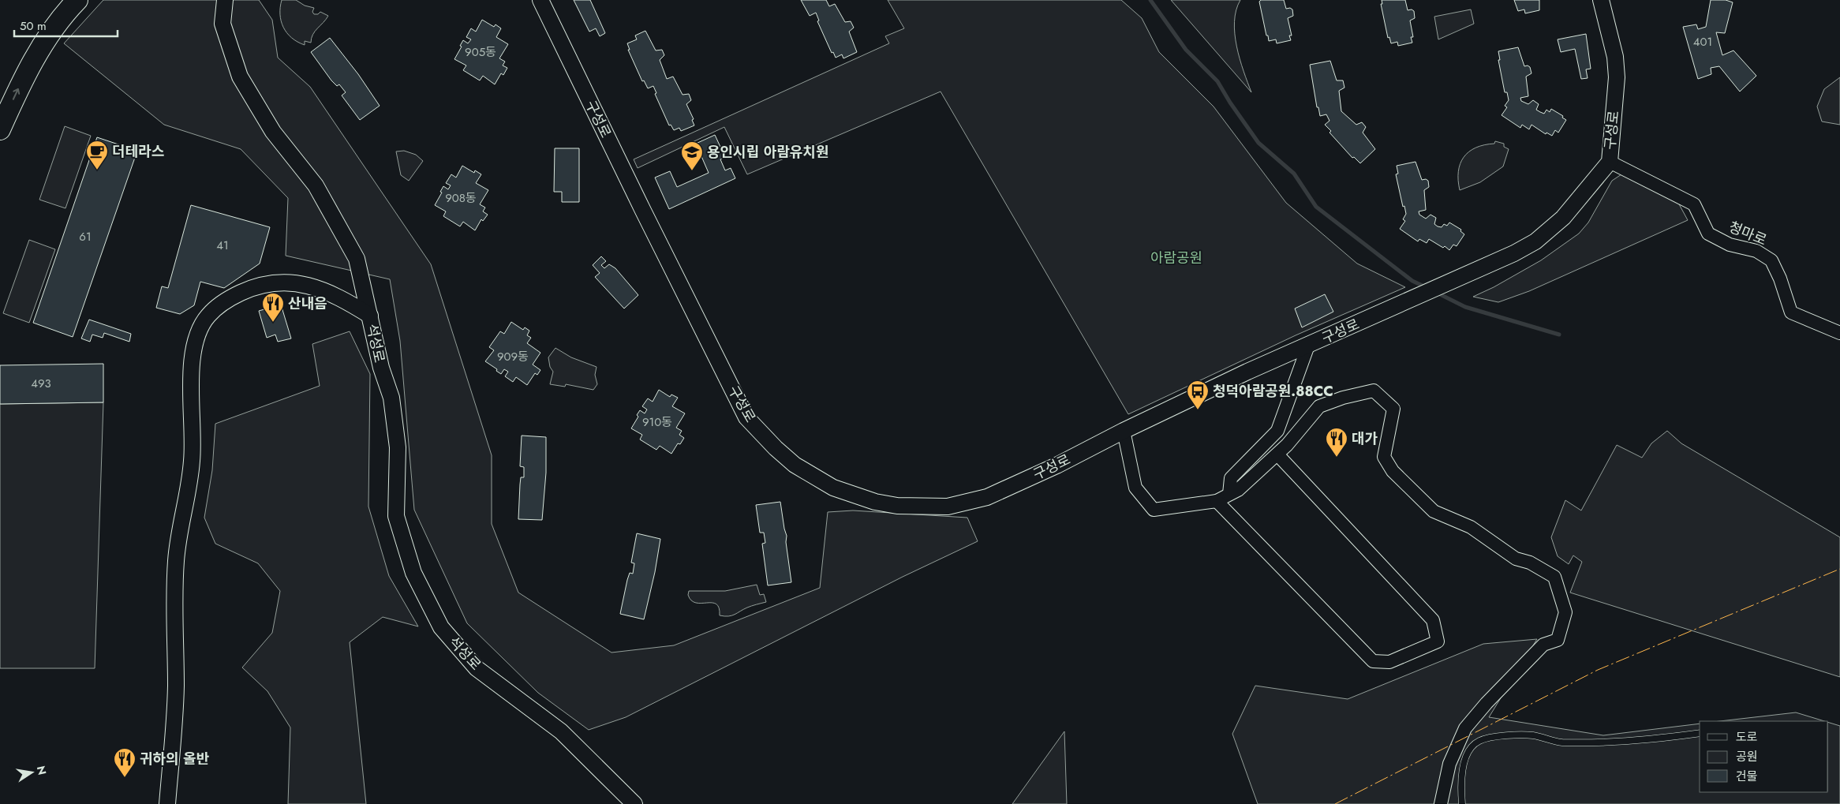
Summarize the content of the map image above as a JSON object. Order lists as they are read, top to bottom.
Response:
{
  "streets": {
    "street": ["구성로", "청마로", "석성로"]
  },
  "crossings": [
    ["구성로", "청마로"]
  ],
  "parks": ["아람공원"],
  "places": {
    "cafe": ["더테라스"],
    "school or university": ["용인시립 아람유치원"],
    "restaurant": ["산내음", "대가", "귀하의 올반"],
    "bus stop": ["청덕아람공원.88CC"]
  },
  "house_numbers": [
    "401",
    "905동",
    "908동",
    "61",
    "41",
    "909동",
    "493",
    "910동"
  ],
  "legend": ["도로", "공원", "건물"],
  "scale_bar": "50 m",
  "north": "right"
}
